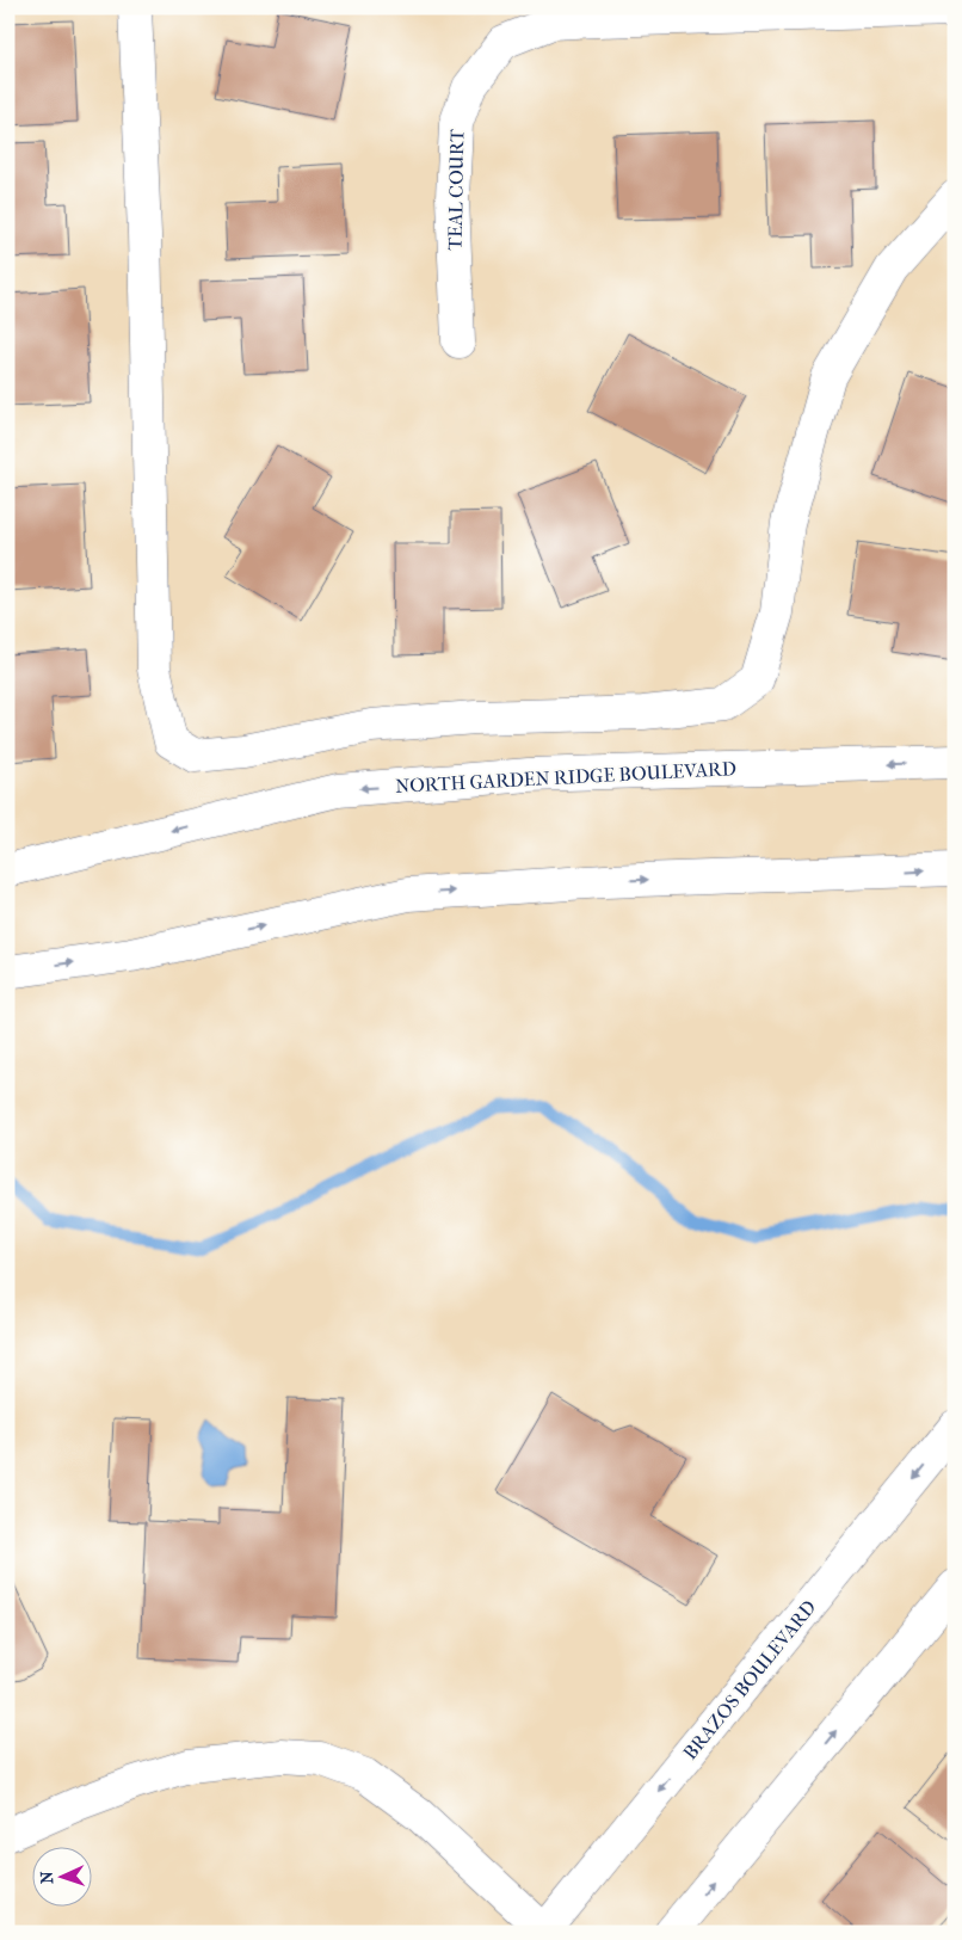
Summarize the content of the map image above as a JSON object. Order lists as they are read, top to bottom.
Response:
{
  "streets": {
    "main road": ["TEAL COURT", "NORTH GARDEN RIDGE BOULEVARD", "BRAZOS BOULEVARD"]
  },
  "north": "left"
}
